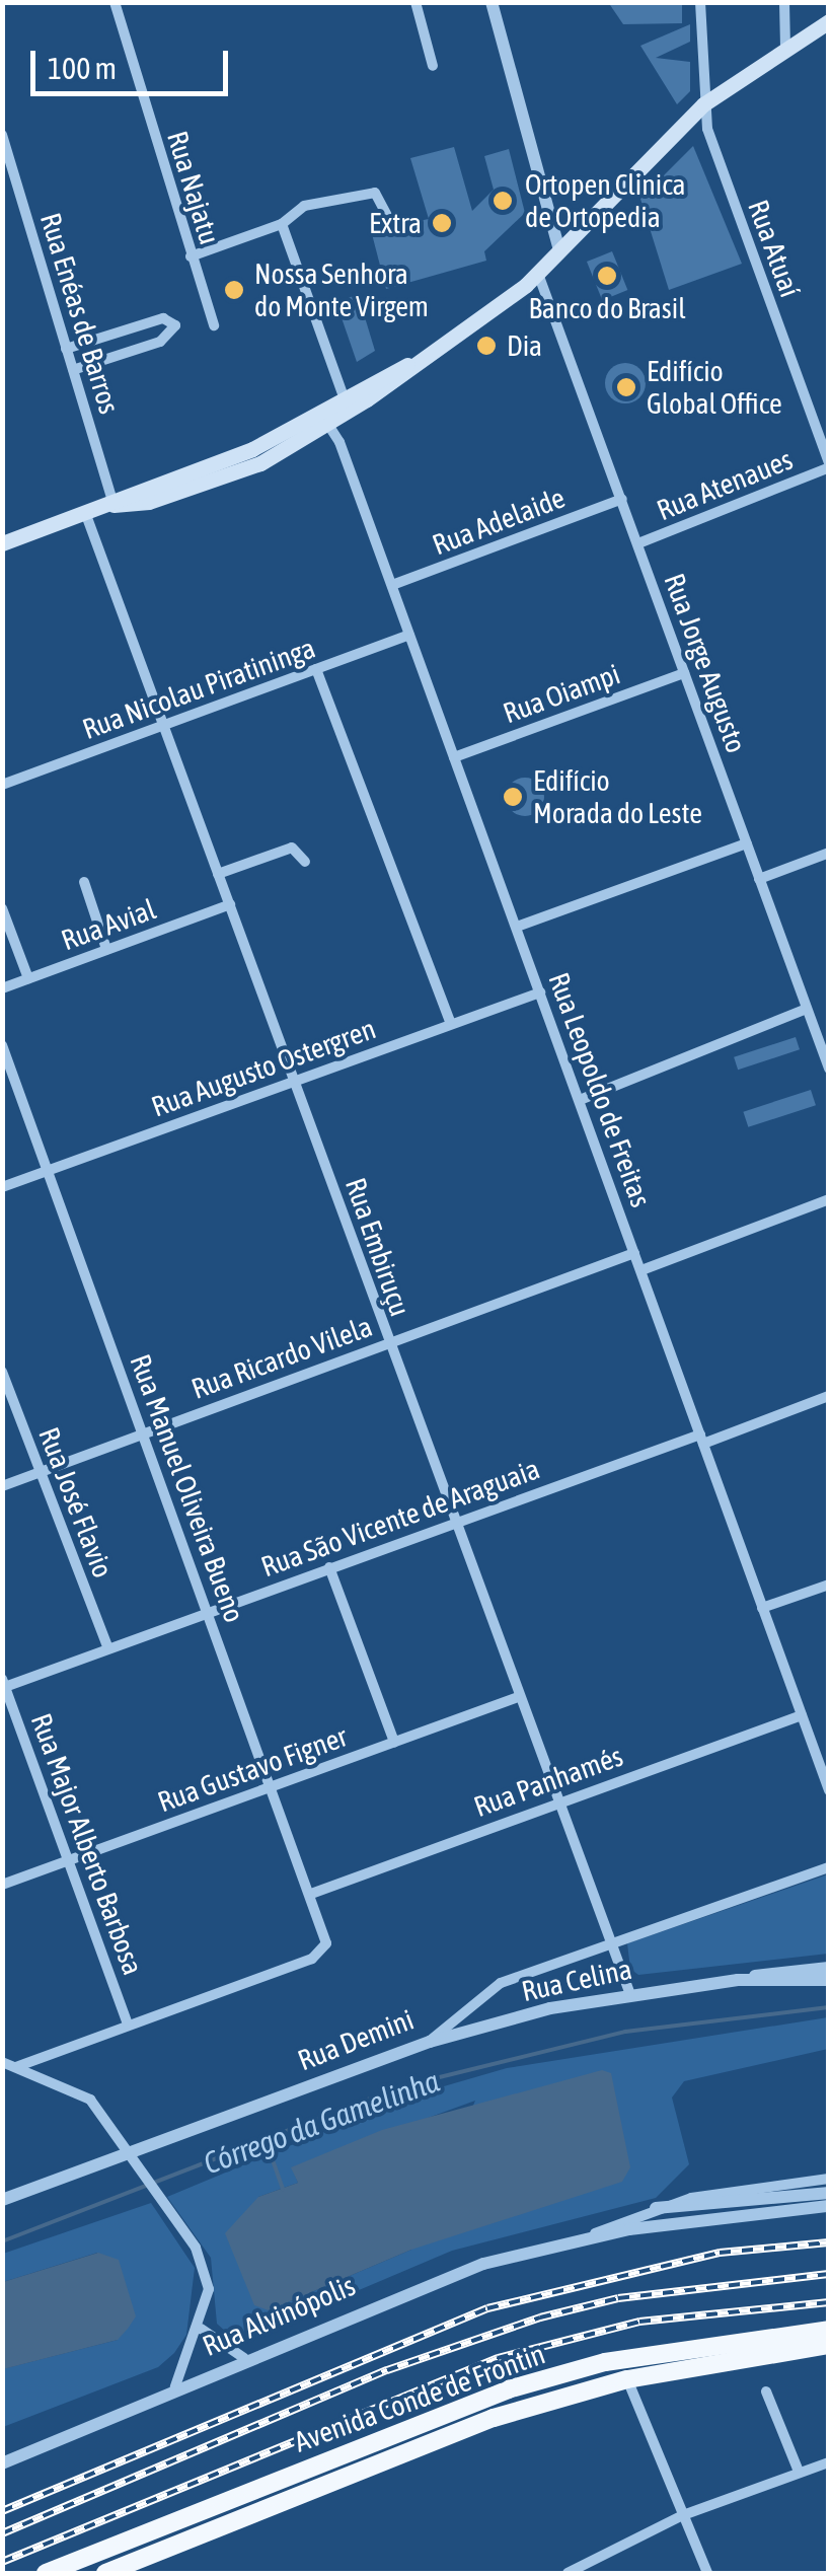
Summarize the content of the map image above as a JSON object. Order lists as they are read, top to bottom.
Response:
{
  "streets": {
    "highway": ["Avenida Conde de Frontin"],
    "street": [
      "Rua Najatu",
      "Rua Atuaí",
      "Rua Enéas de Barros",
      "Rua Atenaues",
      "Rua Adelaide",
      "Rua Jorge Augusto",
      "Rua Nicolau Piratininga",
      "Rua Oiampi",
      "Rua Avial",
      "Rua Augusto Ostergren",
      "Rua Leopoldo de Freitas",
      "Rua Embiruçu",
      "Rua Ricardo Vilela",
      "Rua Manuel Oliveira Bueno",
      "Rua José Flavio",
      "Rua São Vicente de Araguaia",
      "Rua Gustavo Figner",
      "Rua Panhamés",
      "Rua Major Alberto Barbosa",
      "Rua Celina",
      "Rua Demini",
      "Rua Alvinópolis"
    ]
  },
  "crossings": [
    ["Rua Atuaí", "Rua Atenaues"],
    ["Rua Atenaues", "Rua Jorge Augusto"],
    ["Rua Adelaide", "Rua Jorge Augusto"],
    ["Rua Adelaide", "Rua Leopoldo de Freitas"],
    ["Rua Jorge Augusto", "Rua Oiampi"],
    ["Rua Nicolau Piratininga", "Rua Leopoldo de Freitas"],
    ["Rua Nicolau Piratininga", "Rua Embiruçu"],
    ["Rua Oiampi", "Rua Leopoldo de Freitas"],
    ["Rua Avial", "Rua Embiruçu"],
    ["Rua Augusto Ostergren", "Rua Leopoldo de Freitas"],
    ["Rua Augusto Ostergren", "Rua Embiruçu"],
    ["Rua Augusto Ostergren", "Rua Manuel Oliveira Bueno"],
    ["Rua Leopoldo de Freitas", "Rua Ricardo Vilela"],
    ["Rua Leopoldo de Freitas", "Rua São Vicente de Araguaia"],
    ["Rua Leopoldo de Freitas", "Rua Panhamés"],
    ["Rua Embiruçu", "Rua Ricardo Vilela"],
    ["Rua Embiruçu", "Rua São Vicente de Araguaia"],
    ["Rua Embiruçu", "Rua Gustavo Figner"],
    ["Rua Embiruçu", "Rua Panhamés"],
    ["Rua Embiruçu", "Rua Celina"],
    ["Rua Embiruçu", "Rua Demini"],
    ["Rua Ricardo Vilela", "Rua Manuel Oliveira Bueno"],
    ["Rua Ricardo Vilela", "Rua José Flavio"],
    ["Rua Manuel Oliveira Bueno", "Rua São Vicente de Araguaia"],
    ["Rua Manuel Oliveira Bueno", "Rua Gustavo Figner"],
    ["Rua Manuel Oliveira Bueno", "Rua Panhamés"],
    ["Rua Manuel Oliveira Bueno", "Rua Major Alberto Barbosa"],
    ["Rua José Flavio", "Rua São Vicente de Araguaia"],
    ["Rua São Vicente de Araguaia", "Rua Major Alberto Barbosa"],
    ["Rua Gustavo Figner", "Rua Major Alberto Barbosa"],
    ["Rua Celina", "Rua Demini"]
  ],
  "water": ["Córrego da Gamelinha"],
  "places": [
    "Ortopen Clinica de Ortopedia",
    "Extra",
    "Banco do Brasil",
    "Nossa Senhora do Monte Virgem",
    "Dia",
    "Edifício Global Office",
    "Edifício Morada do Leste"
  ],
  "scale_bar": "100 m"
}
